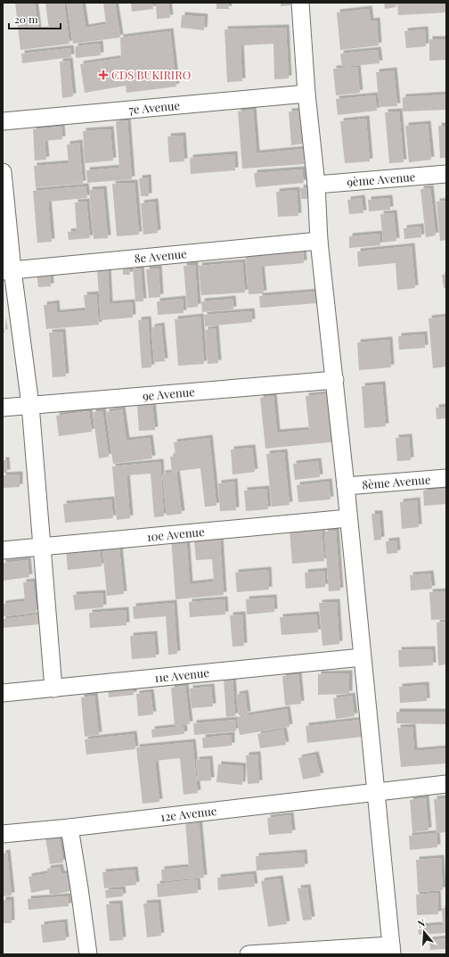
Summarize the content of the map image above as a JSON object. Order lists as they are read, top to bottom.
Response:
{
  "streets": {
    "street": [
      "7e Avenue",
      "9ème Avenue",
      "8e Avenue",
      "9e Avenue",
      "8ème Avenue",
      "10e Avenue",
      "11e Avenue",
      "12e Avenue"
    ]
  },
  "places": {
    "health": ["CDS BUKIRIRO"]
  },
  "scale_bar": "20 m",
  "north": "top"
}
